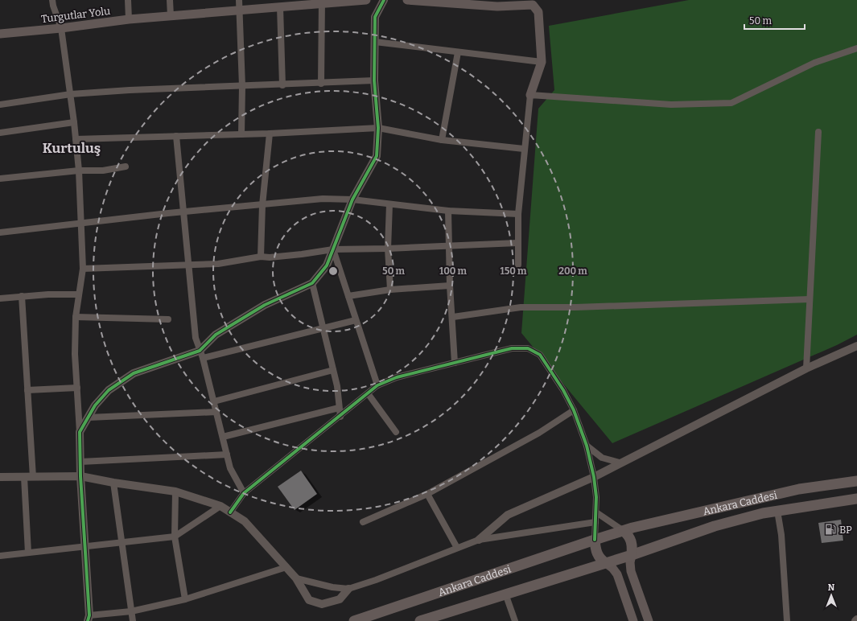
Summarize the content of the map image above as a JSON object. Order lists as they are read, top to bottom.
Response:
{
  "streets": {
    "highway": ["Ankara Caddesi"],
    "main road": ["Turgutlar Yolu"]
  },
  "districts": ["Kurtuluş"],
  "places": {
    "fuel station": ["BP"]
  },
  "scale_bar": "50 m",
  "north": "top",
  "rings": [
    "50 m",
    "100 m",
    "150 m",
    "200 m"
  ]
}
